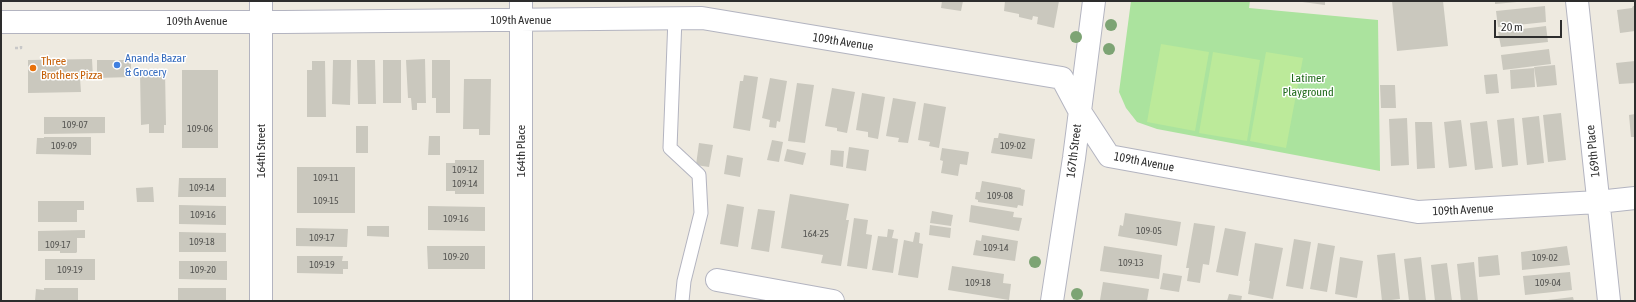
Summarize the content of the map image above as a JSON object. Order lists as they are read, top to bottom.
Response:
{
  "streets": {
    "street": [
      "109th Avenue",
      "164th Street",
      "164th Place",
      "167th Street",
      "169th Place"
    ]
  },
  "crossings": [
    ["109th Avenue", "164th Street"],
    ["109th Avenue", "164th Place"],
    ["109th Avenue", "167th Street"],
    ["109th Avenue", "169th Place"]
  ],
  "parks": ["Latimer Playground"],
  "places": ["Ananda Bazar & Grocery", "Three Brothers Pizza"],
  "house_numbers": [
    "109-07",
    "109-06",
    "109-09",
    "109-02",
    "109-12",
    "109-11",
    "109-14",
    "109-14",
    "109-08",
    "109-15",
    "109-16",
    "109-16",
    "109-05",
    "164-25",
    "109-17",
    "109-18",
    "109-17",
    "109-14",
    "109-20",
    "109-02",
    "109-13",
    "109-19",
    "109-19",
    "109-20",
    "109-18",
    "109-04"
  ],
  "scale_bar": "20 m"
}
